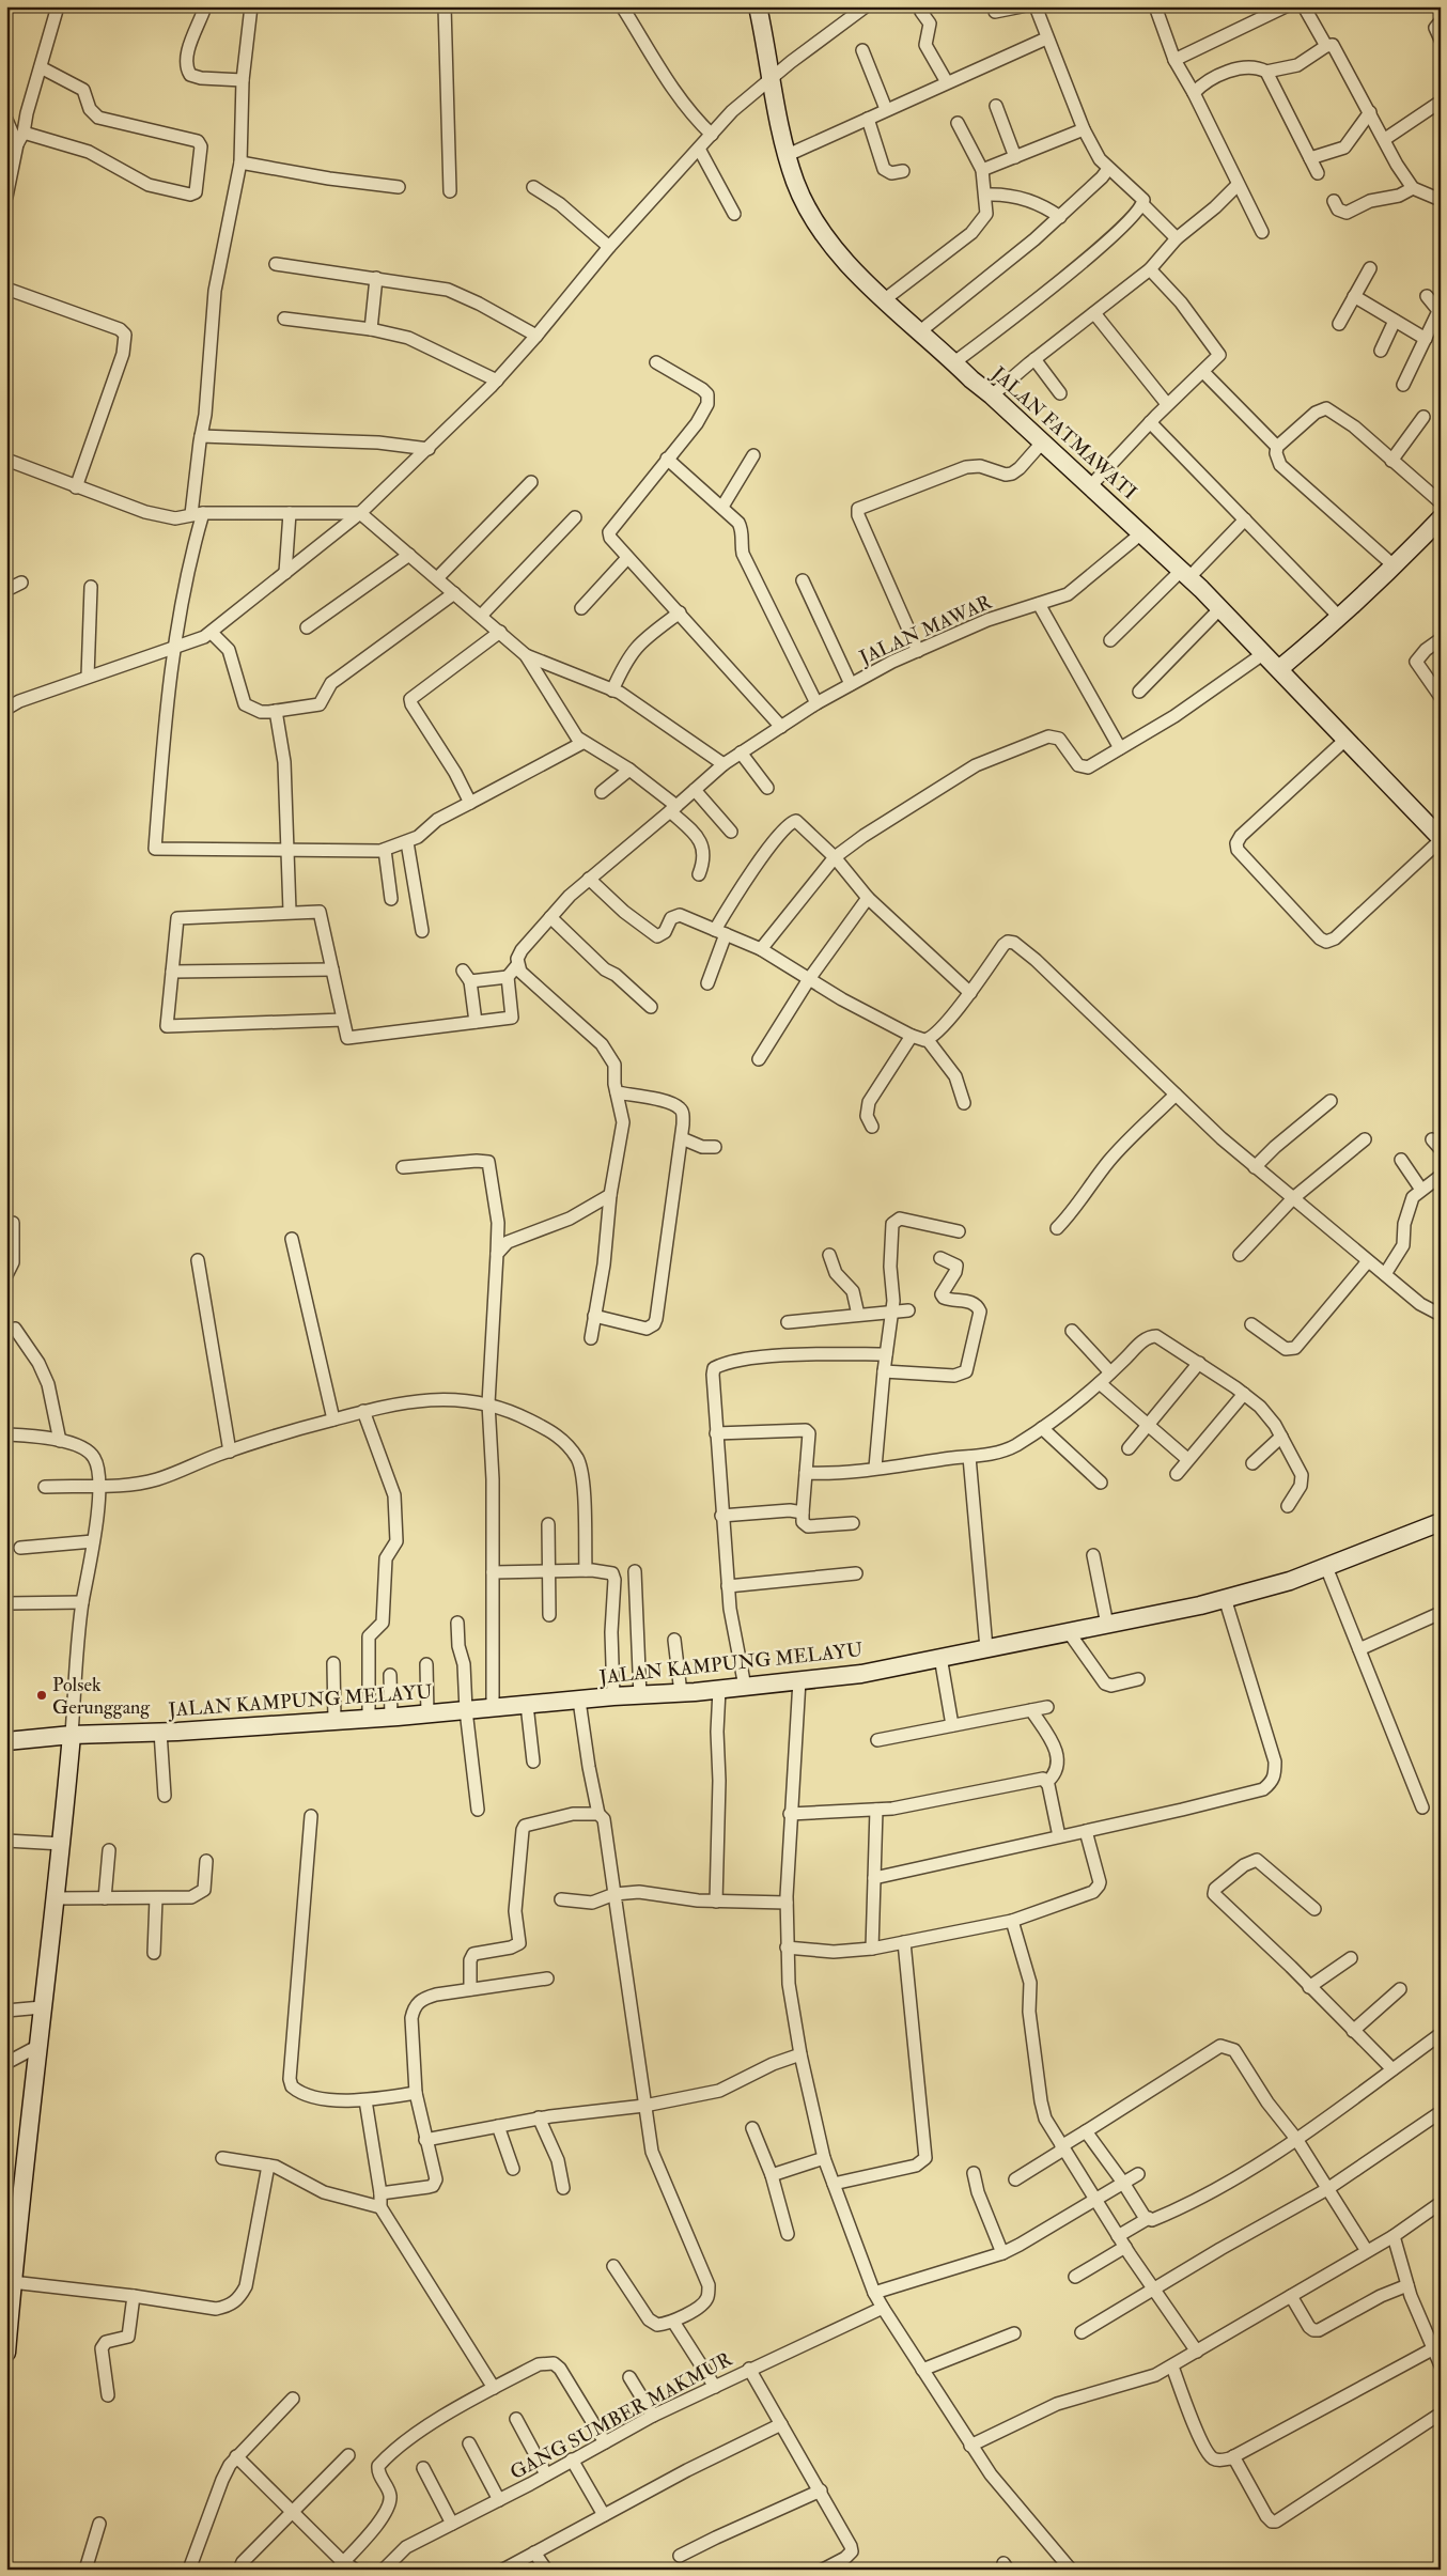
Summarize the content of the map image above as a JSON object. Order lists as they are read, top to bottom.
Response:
{
  "streets": {
    "street": [
      "JALAN FATMAWATI",
      "JALAN MAWAR",
      "JALAN KAMPUNG MELAYU",
      "GANG SUMBER MAKMUR"
    ]
  },
  "crossings": [
    ["JALAN FATMAWATI", "JALAN MAWAR"]
  ],
  "places": ["Polsek Gerunggang"]
}
